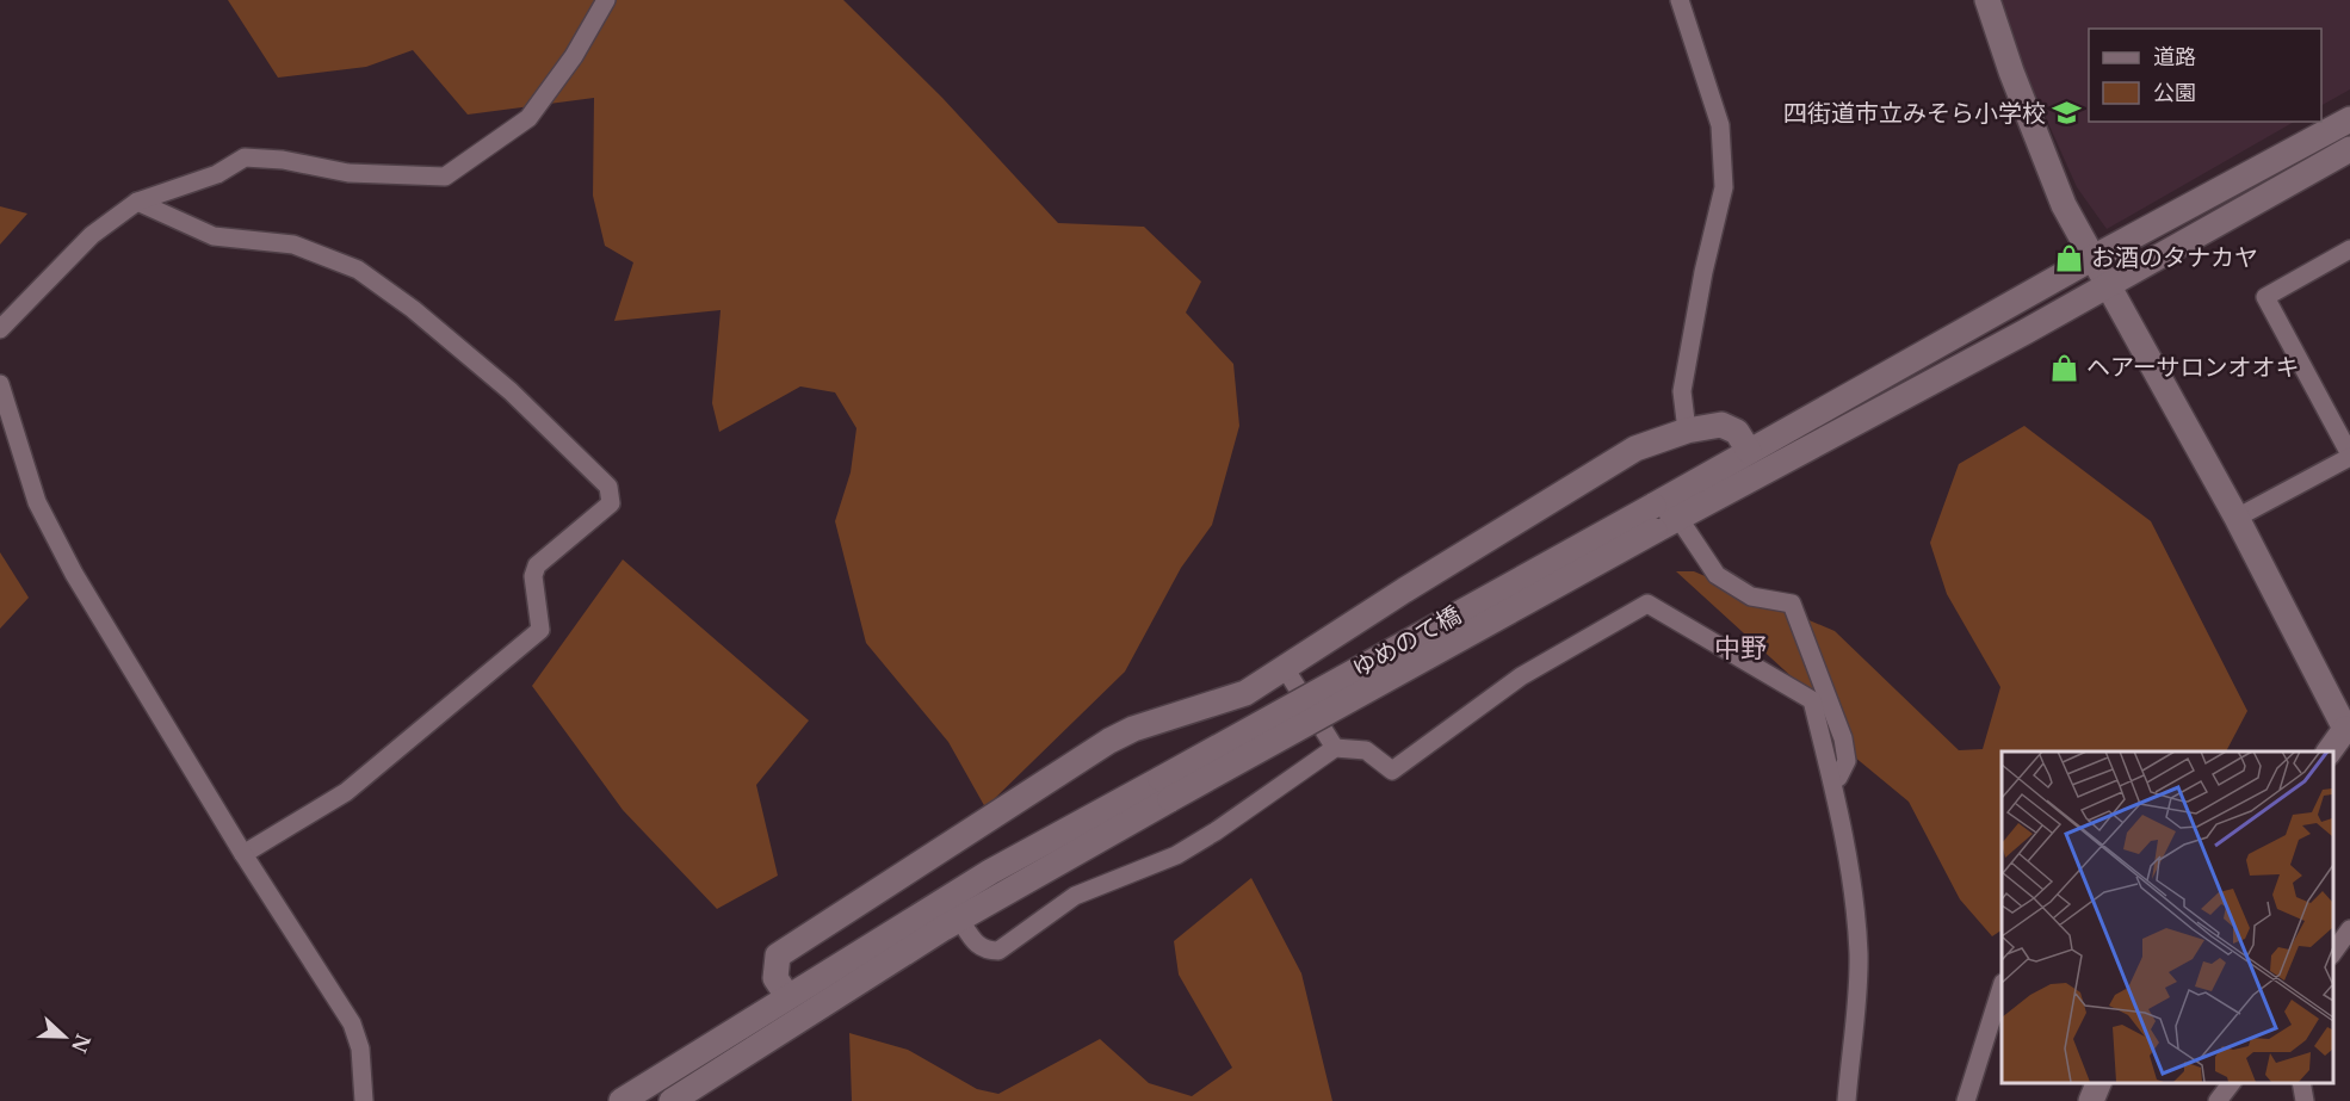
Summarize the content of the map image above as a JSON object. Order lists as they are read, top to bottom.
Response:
{
  "streets": {
    "street": ["ゆめのて橋"]
  },
  "districts": ["中野"],
  "places": {
    "school or university": ["四街道市立みそら小学校"],
    "shop": ["お酒のタナカヤ", "ヘアーサロンオオキ"]
  },
  "legend": ["道路", "公園"],
  "north": "right"
}
